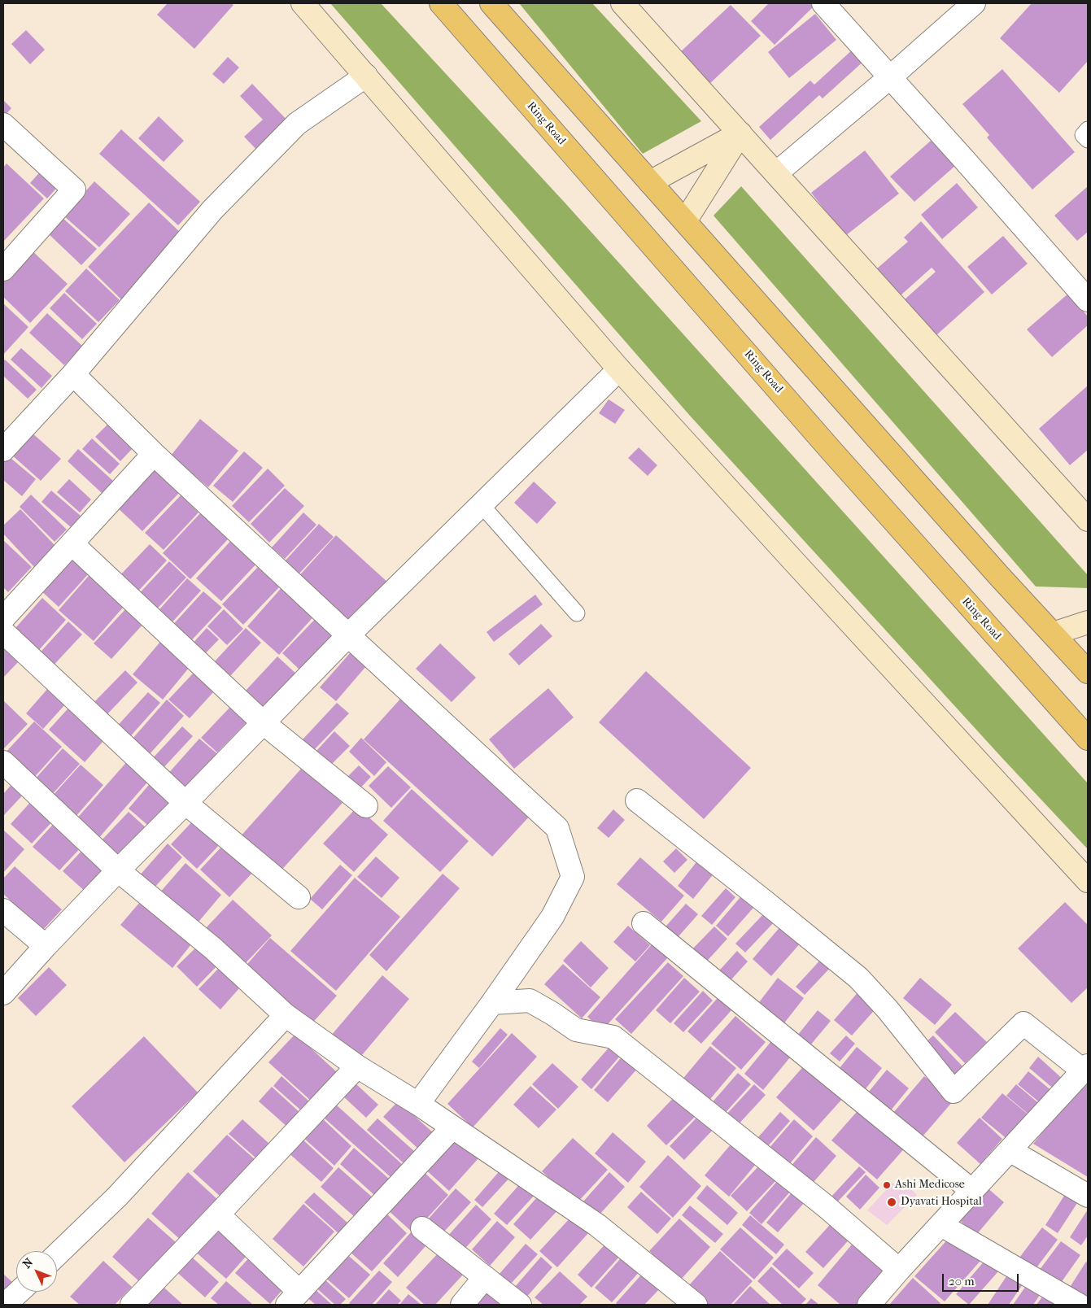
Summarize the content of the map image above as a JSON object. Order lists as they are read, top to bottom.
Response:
{
  "streets": {
    "main road": ["Ring Road"]
  },
  "places": ["Ashi Medicose", "Dyavati Hospital"],
  "scale_bar": "20 m",
  "north": "top left"
}
